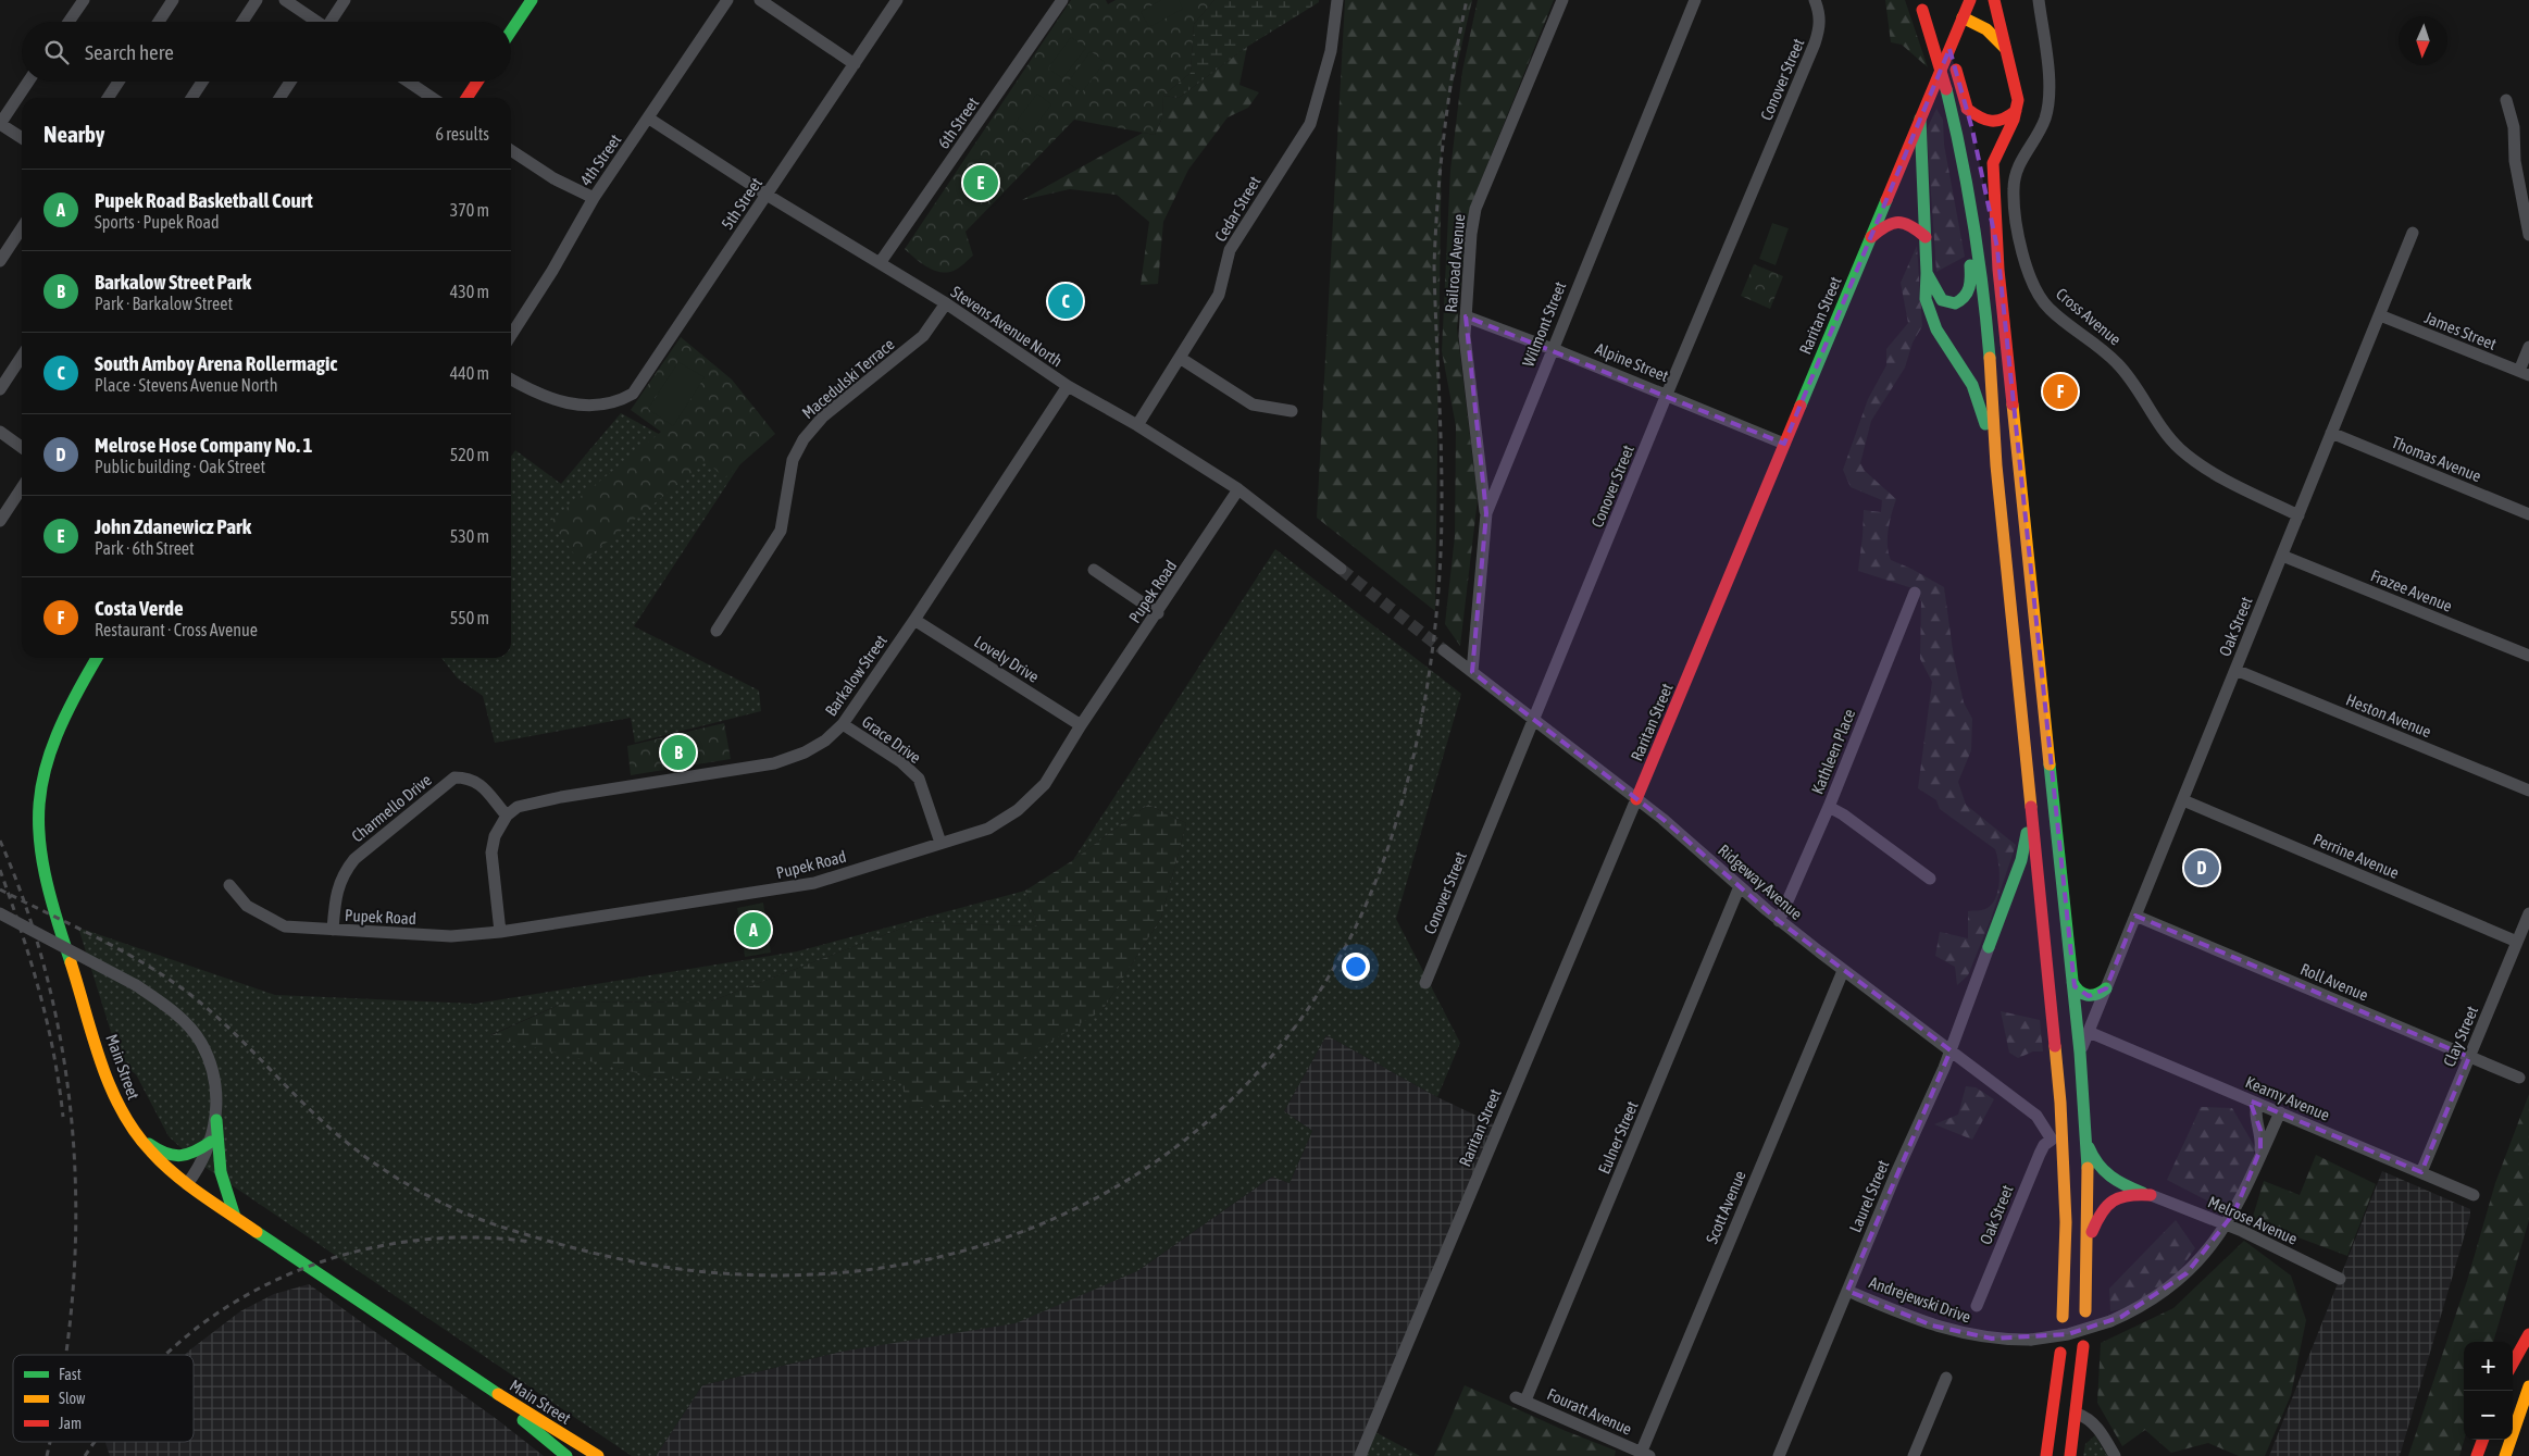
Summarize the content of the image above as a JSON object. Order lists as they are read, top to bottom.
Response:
{
  "streets": {
    "main road": ["Raritan Street", "Main Street"],
    "street": [
      "Conover Street",
      "6th Street",
      "4th Street",
      "5th Street",
      "Cedar Street",
      "Railroad Avenue",
      "Cross Avenue",
      "Wilmont Street",
      "Stevens Avenue North",
      "James Street",
      "Alpine Street",
      "Macedulski Terrace",
      "Thomas Avenue",
      "Frazee Avenue",
      "Pupek Road",
      "Oak Street",
      "Lovely Drive",
      "Barkalow Street",
      "Heston Avenue",
      "Grace Drive",
      "Kathleen Place",
      "Charmello Drive",
      "Perrine Avenue",
      "Ridgeway Avenue",
      "Roll Avenue",
      "Clay Street",
      "Kearny Avenue",
      "Eulner Street",
      "Laurel Street",
      "Scott Avenue",
      "Melrose Avenue",
      "Andrejewski Drive",
      "Fouratt Avenue"
    ]
  },
  "crossings": [
    ["Conover Street", "Alpine Street"],
    ["Conover Street", "Ridgeway Avenue"],
    ["6th Street", "Stevens Avenue North"],
    ["4th Street", "Stevens Avenue North"],
    ["5th Street", "Stevens Avenue North"],
    ["Cedar Street", "Stevens Avenue North"],
    ["Railroad Avenue", "Wilmont Street"],
    ["Railroad Avenue", "Alpine Street"],
    ["Raritan Street", "Alpine Street"],
    ["Raritan Street", "Ridgeway Avenue"],
    ["Cross Avenue", "Oak Street"],
    ["Wilmont Street", "Alpine Street"],
    ["Wilmont Street", "Ridgeway Avenue"],
    ["Stevens Avenue North", "Macedulski Terrace"],
    ["Stevens Avenue North", "Pupek Road"],
    ["Stevens Avenue North", "Barkalow Street"],
    ["James Street", "Oak Street"],
    ["Thomas Avenue", "Oak Street"],
    ["Frazee Avenue", "Oak Street"],
    ["Pupek Road", "Lovely Drive"],
    ["Pupek Road", "Grace Drive"],
    ["Pupek Road", "Charmello Drive"],
    ["Oak Street", "Heston Avenue"],
    ["Oak Street", "Perrine Avenue"],
    ["Oak Street", "Ridgeway Avenue"],
    ["Oak Street", "Roll Avenue"],
    ["Oak Street", "Kearny Avenue"],
    ["Lovely Drive", "Barkalow Street"],
    ["Barkalow Street", "Grace Drive"],
    ["Barkalow Street", "Charmello Drive"],
    ["Kathleen Place", "Ridgeway Avenue"],
    ["Perrine Avenue", "Clay Street"],
    ["Ridgeway Avenue", "Eulner Street"],
    ["Ridgeway Avenue", "Laurel Street"],
    ["Ridgeway Avenue", "Scott Avenue"],
    ["Roll Avenue", "Clay Street"],
    ["Clay Street", "Kearny Avenue"],
    ["Kearny Avenue", "Andrejewski Drive"],
    ["Eulner Street", "Fouratt Avenue"],
    ["Laurel Street", "Andrejewski Drive"],
    ["Scott Avenue", "Fouratt Avenue"],
    ["Melrose Avenue", "Andrejewski Drive"]
  ],
  "legend": ["Fast", "Slow", "Jam"],
  "north": "bottom",
  "page": {
    "search": "Search here",
    "heading": ["Nearby", "6 results"],
    "pins": [
      "E",
      "C",
      "F",
      "B",
      "D",
      "A"
    ],
    "list": [
      {
        "mark": "A",
        "name": "Pupek Road Basketball Court",
        "note": "Sports · Pupek Road",
        "value": "370 m"
      },
      {
        "mark": "B",
        "name": "Barkalow Street Park",
        "note": "Park · Barkalow Street",
        "value": "430 m"
      },
      {
        "mark": "C",
        "name": "South Amboy Arena Rollermagic",
        "note": "Place · Stevens Avenue North",
        "value": "440 m"
      },
      {
        "mark": "D",
        "name": "Melrose Hose Company No. 1",
        "note": "Public building · Oak Street",
        "value": "520 m"
      },
      {
        "mark": "E",
        "name": "John Zdanewicz Park",
        "note": "Park · 6th Street",
        "value": "530 m"
      },
      {
        "mark": "F",
        "name": "Costa Verde",
        "note": "Restaurant · Cross Avenue",
        "value": "550 m"
      }
    ],
    "map_buttons": ["+", "−"]
  }
}
